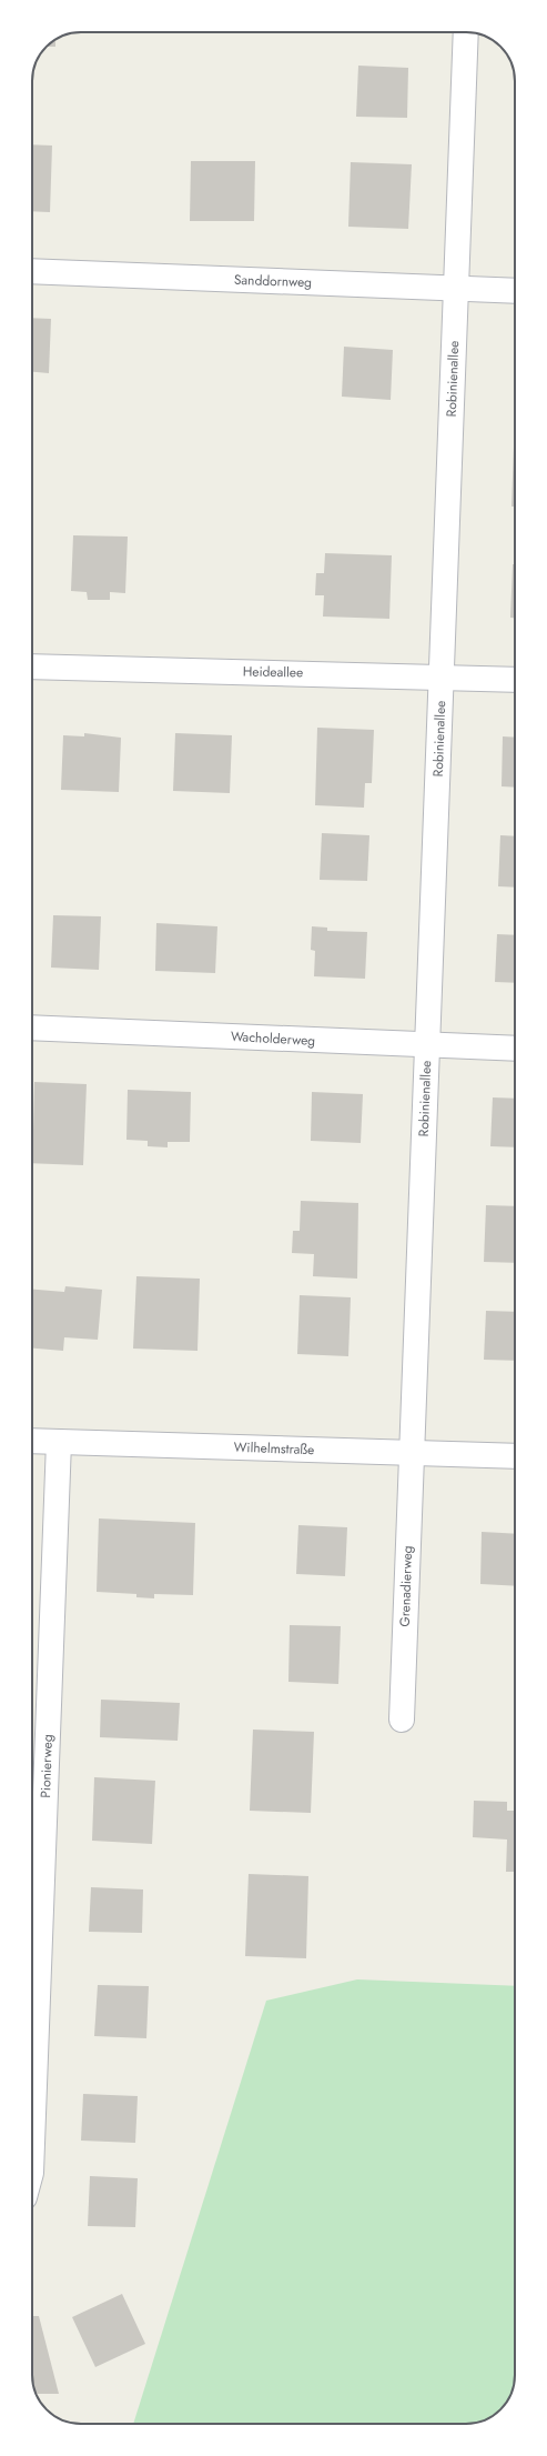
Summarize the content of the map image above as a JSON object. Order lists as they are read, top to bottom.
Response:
{
  "streets": {
    "street": [
      "Sanddornweg",
      "Robinienallee",
      "Heideallee",
      "Wacholderweg",
      "Wilhelmstraße",
      "Grenadierweg",
      "Pionierweg"
    ]
  },
  "crossings": [
    ["Sanddornweg", "Robinienallee"],
    ["Robinienallee", "Heideallee"],
    ["Robinienallee", "Wacholderweg"],
    ["Robinienallee", "Wilhelmstraße"],
    ["Robinienallee", "Grenadierweg"],
    ["Wilhelmstraße", "Grenadierweg"],
    ["Wilhelmstraße", "Pionierweg"]
  ]
}
